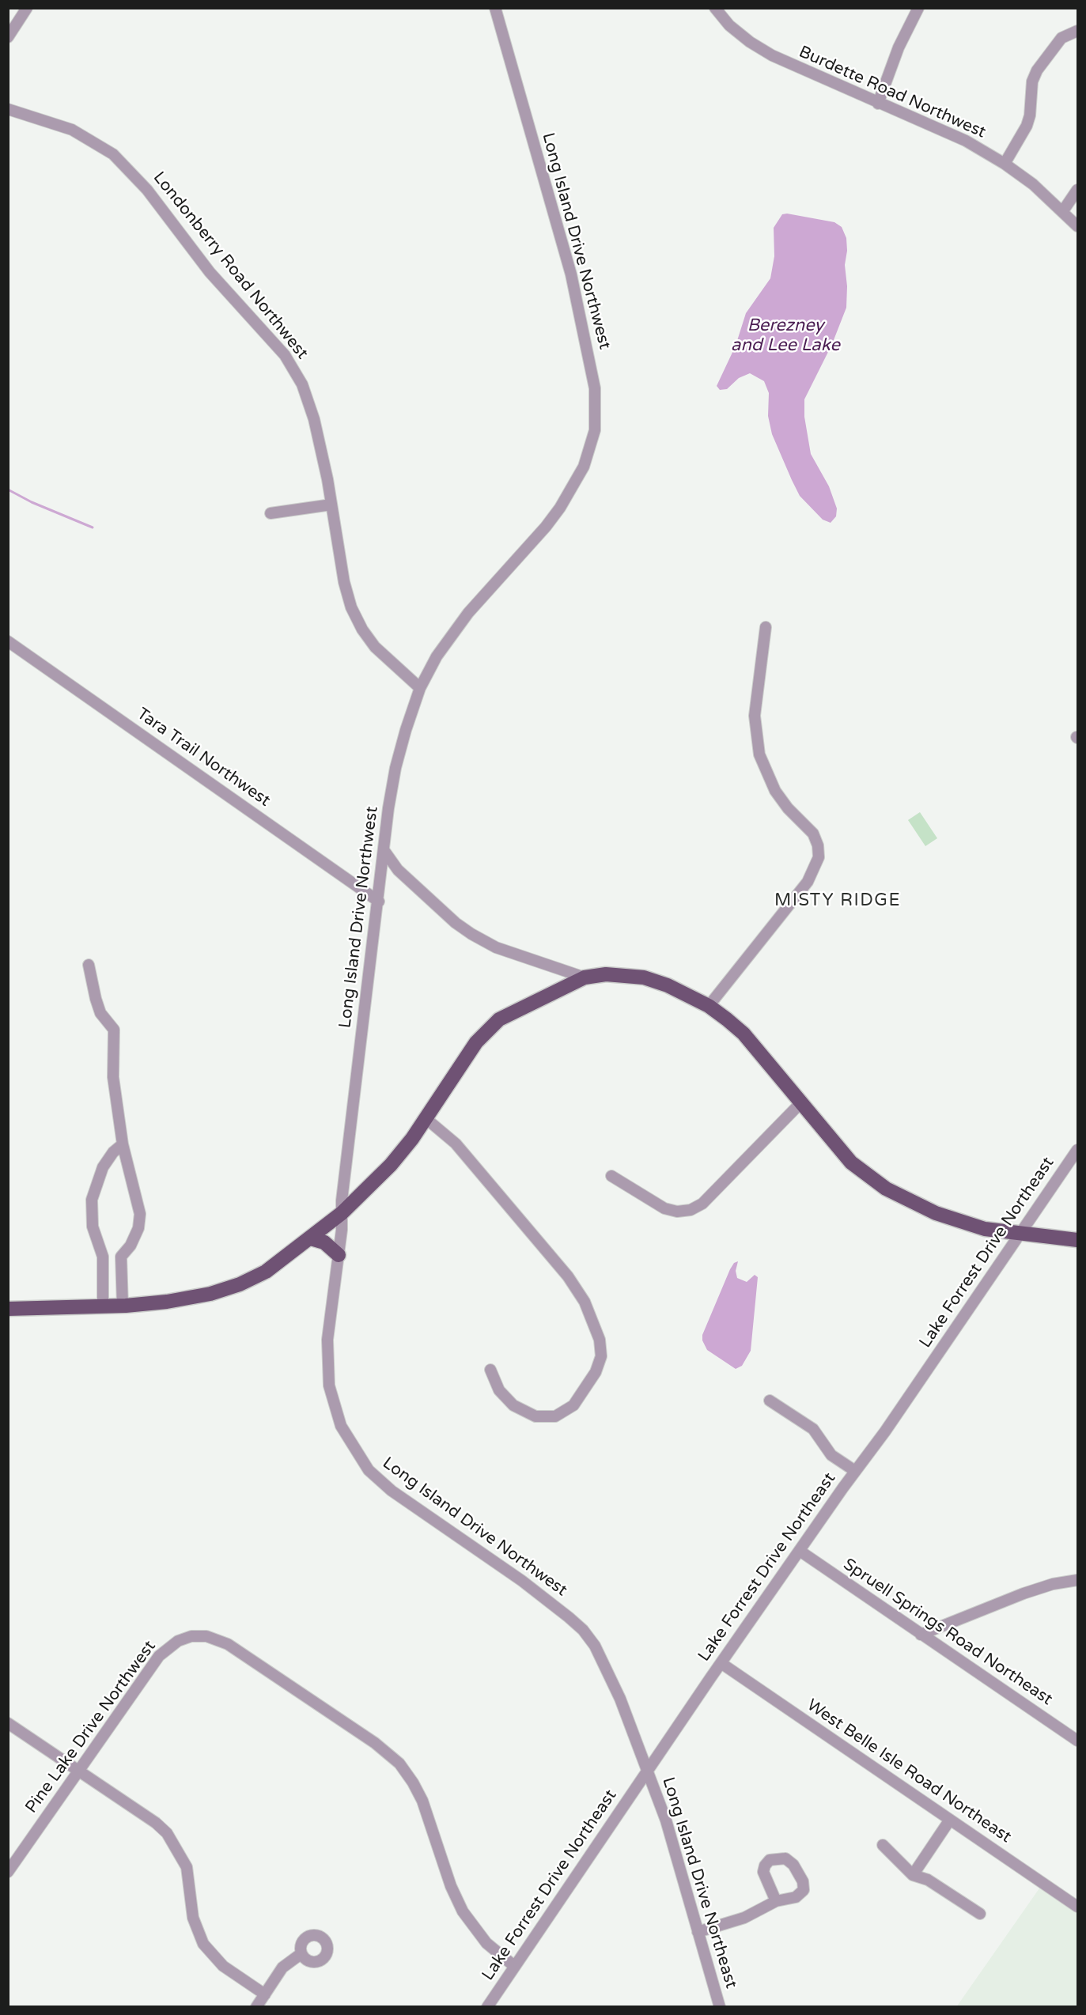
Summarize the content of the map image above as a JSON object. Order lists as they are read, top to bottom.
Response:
{
  "streets": {
    "street": [
      "Burdette Road Northwest",
      "Long Island Drive Northwest",
      "Londonberry Road Northwest",
      "Tara Trail Northwest",
      "Lake Forrest Drive Northeast",
      "Spruell Springs Road Northeast",
      "Pine Lake Drive Northwest",
      "West Belle Isle Road Northeast",
      "Long Island Drive Northeast"
    ]
  },
  "crossings": [
    ["Long Island Drive Northwest", "Londonberry Road Northwest"],
    ["Long Island Drive Northwest", "Tara Trail Northwest"],
    ["Long Island Drive Northwest", "Lake Forrest Drive Northeast"],
    ["Long Island Drive Northwest", "Long Island Drive Northeast"],
    ["Lake Forrest Drive Northeast", "Spruell Springs Road Northeast"],
    ["Lake Forrest Drive Northeast", "Pine Lake Drive Northwest"],
    ["Lake Forrest Drive Northeast", "West Belle Isle Road Northeast"],
    ["Lake Forrest Drive Northeast", "Long Island Drive Northeast"]
  ],
  "districts": ["MISTY RIDGE"],
  "water": ["Berezney and Lee Lake"]
}
